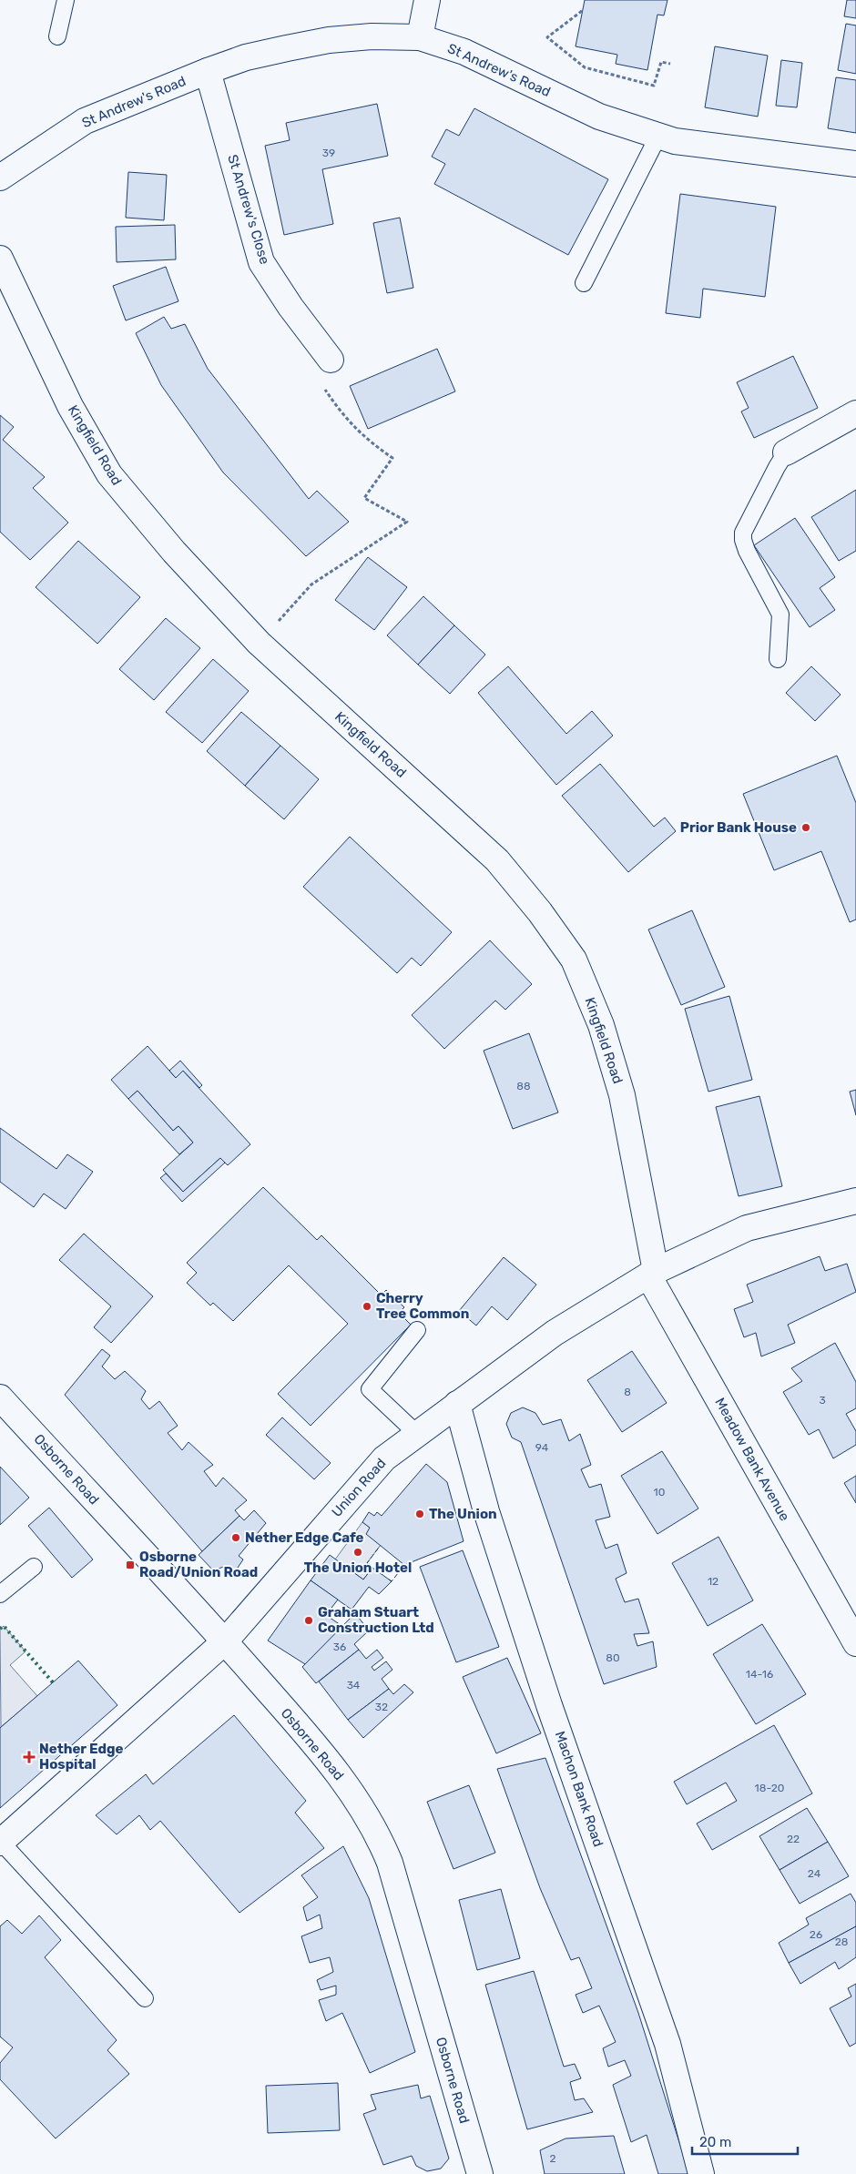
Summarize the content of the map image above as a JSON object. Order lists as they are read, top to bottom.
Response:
{
  "streets": {
    "street": [
      "St Andrew's Road",
      "St Andrew's Close",
      "Kingfield Road",
      "Meadow Bank Avenue",
      "Osborne Road",
      "Union Road",
      "Machon Bank Road"
    ]
  },
  "crossings": [
    ["St Andrew's Road", "St Andrew's Close"],
    ["Kingfield Road", "Meadow Bank Avenue"],
    ["Kingfield Road", "Union Road"],
    ["Meadow Bank Avenue", "Union Road"],
    ["Osborne Road", "Union Road"],
    ["Union Road", "Machon Bank Road"]
  ],
  "places": {
    "other": [
      "Prior Bank House",
      "Cherry Tree Common",
      "The Union",
      "Nether Edge Cafe",
      "The Union Hotel",
      "Graham Stuart Construction Ltd"
    ],
    "transit": ["Osborne Road/Union Road"],
    "health": ["Nether Edge Hospital"]
  },
  "house_numbers": [
    "39",
    "88",
    "8",
    "3",
    "94",
    "10",
    "12",
    "36",
    "80",
    "14-16",
    "34",
    "32",
    "18-20",
    "22",
    "24",
    "26",
    "28",
    "2"
  ],
  "scale_bar": "20 m"
}
